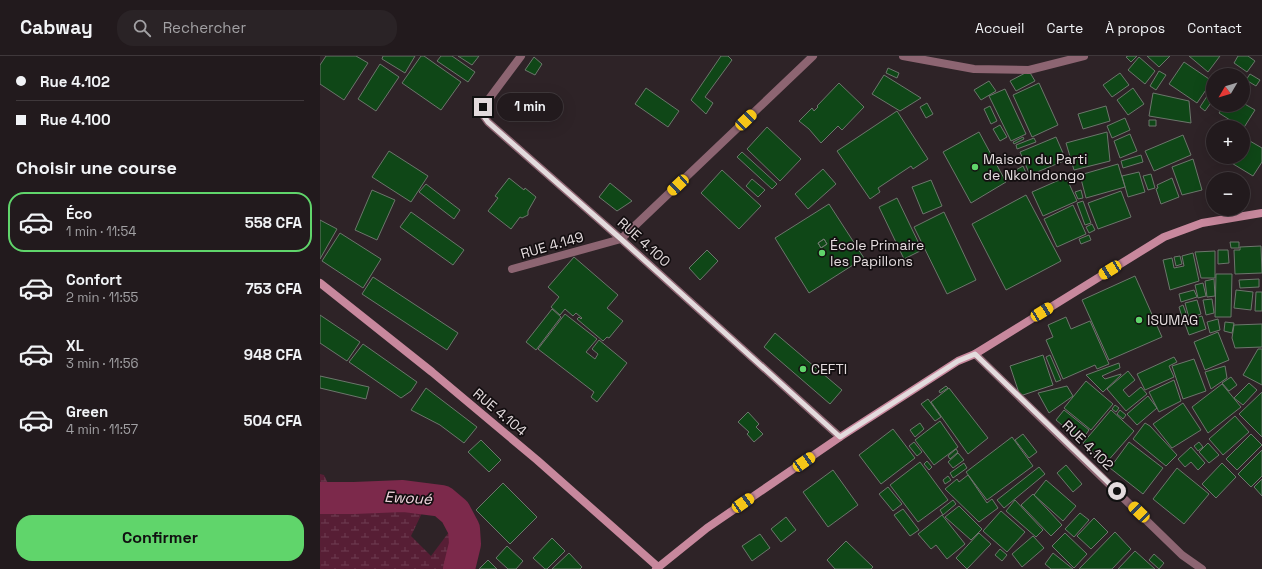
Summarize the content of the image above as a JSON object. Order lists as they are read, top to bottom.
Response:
{
  "streets": {
    "main road": ["RUE 4.104"],
    "street": ["RUE 4.100", "RUE 4.149", "RUE 4.102"]
  },
  "crossings": [
    ["RUE 4.100", "RUE 4.149"]
  ],
  "water": ["Ewoué"],
  "places": [
    "Maison du Parti de Nkolndongo",
    "École Primaire les Papillons",
    "ISUMAG",
    "CEFTI"
  ],
  "north": "bottom left",
  "page": {
    "header": "Cabway",
    "search": "Rechercher",
    "nav": [
      "Accueil",
      "Carte",
      "À propos",
      "Contact"
    ],
    "banner": ["Rue 4.102", "Rue 4.100"],
    "map_buttons": ["+", "−"],
    "bubble": "1 min",
    "heading": "Choisir une course",
    "list": [
      {
        "name": "Éco",
        "note": "1 min · 11:54",
        "value": "558 CFA"
      },
      {
        "name": "Confort",
        "note": "2 min · 11:55",
        "value": "753 CFA"
      },
      {
        "name": "XL",
        "note": "3 min · 11:56",
        "value": "948 CFA"
      },
      {
        "name": "Green",
        "note": "4 min · 11:57",
        "value": "504 CFA"
      }
    ],
    "buttons": "Confirmer"
  }
}
